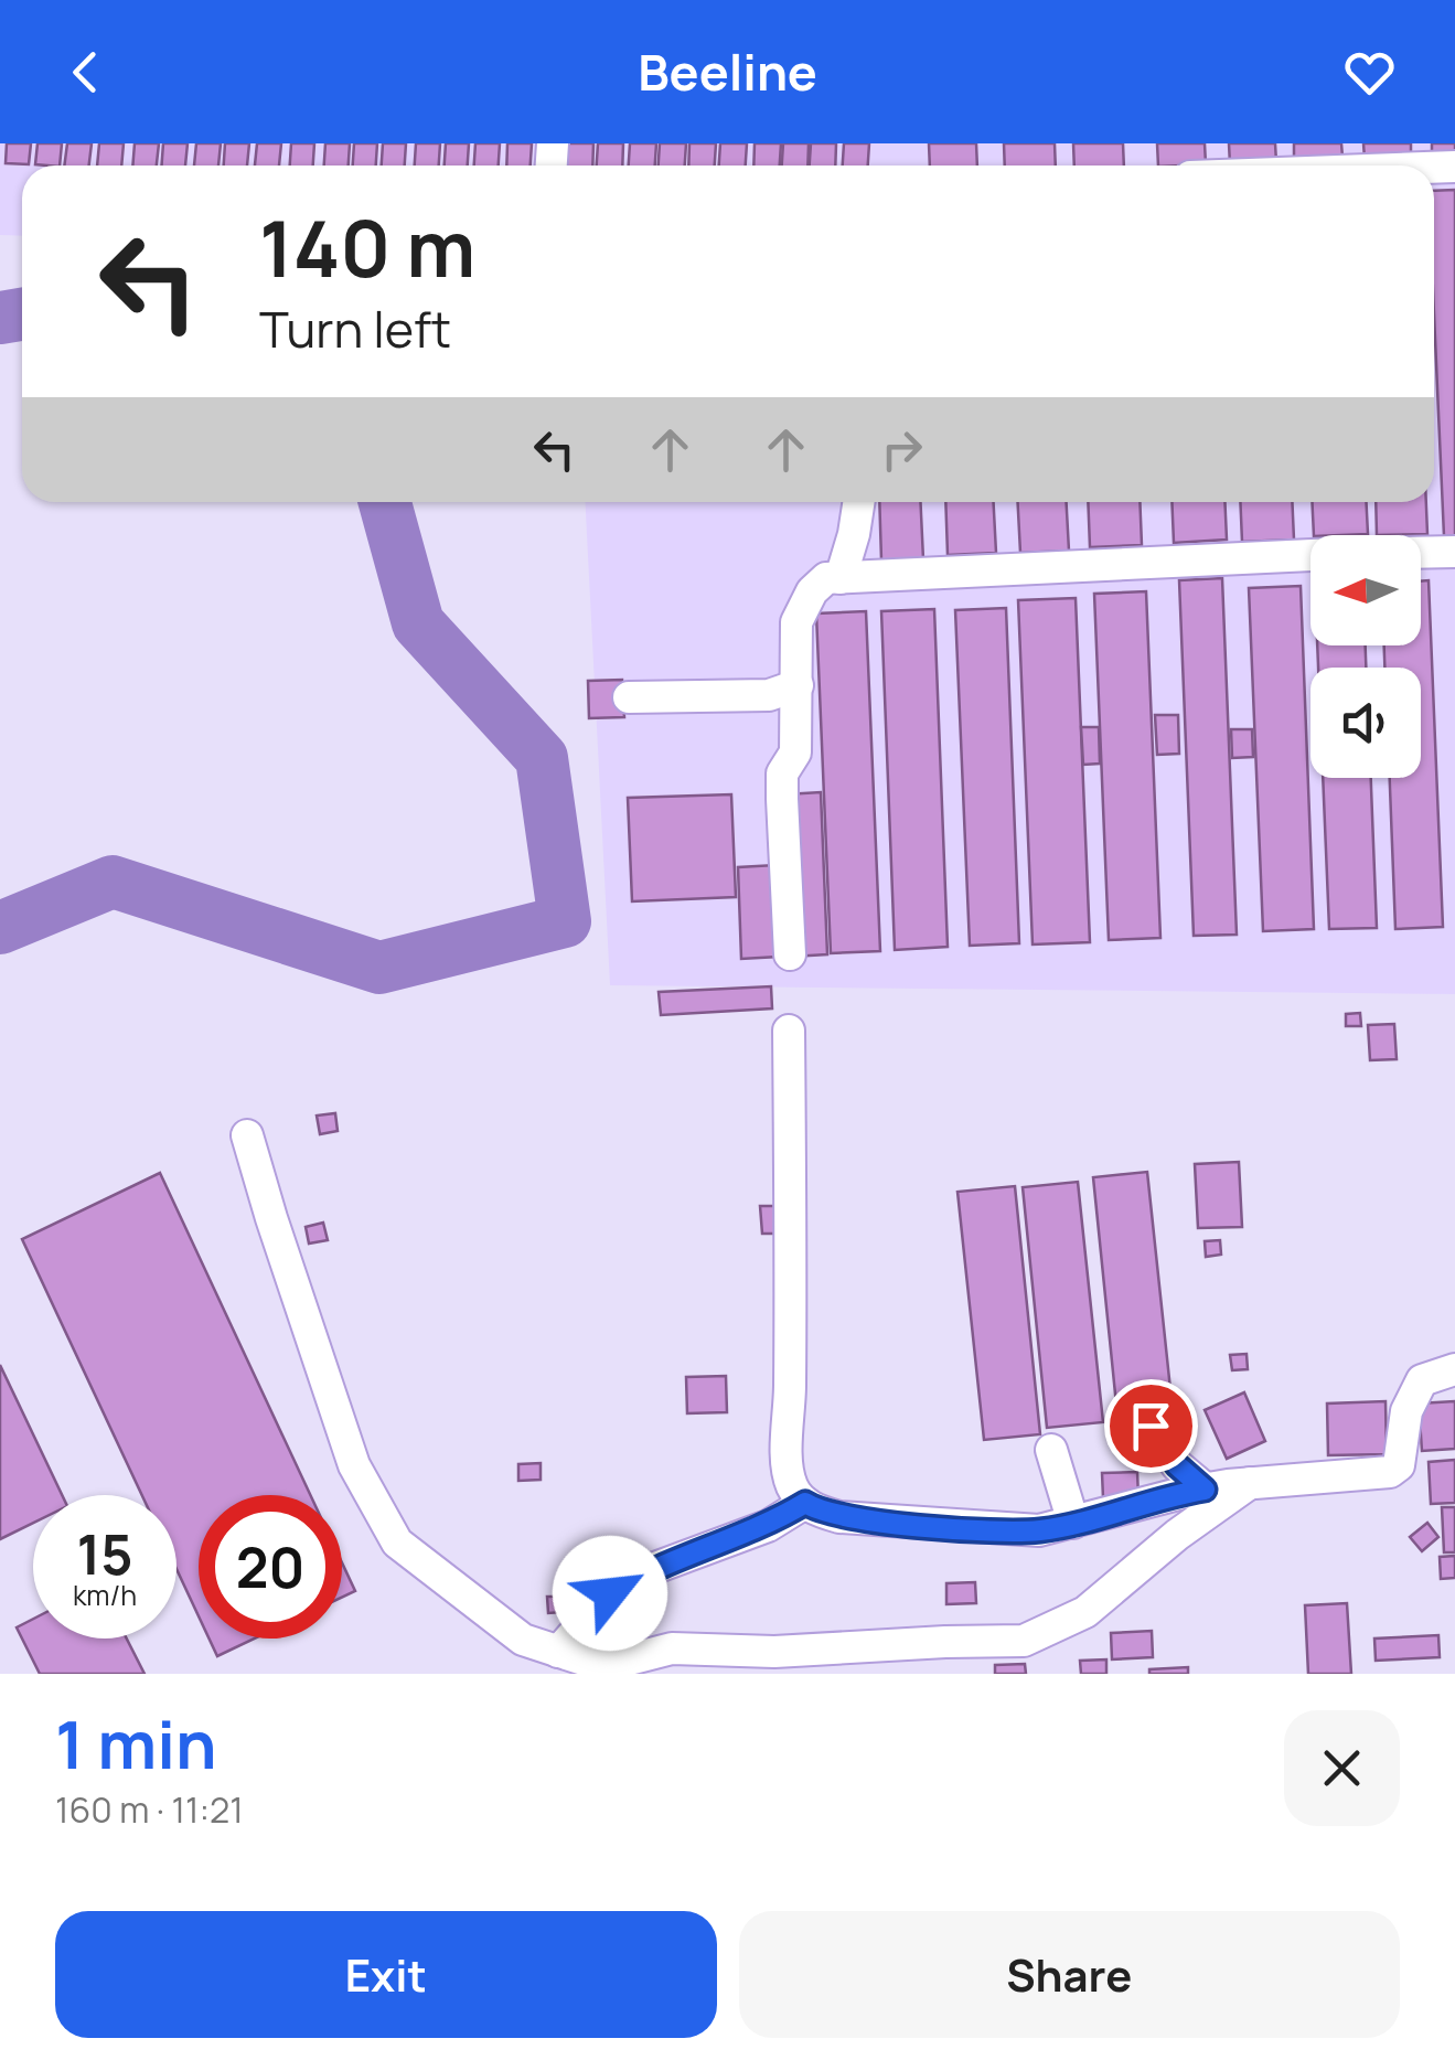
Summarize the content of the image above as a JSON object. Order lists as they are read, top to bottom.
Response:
{
  "north": "left",
  "page": {
    "header": "Beeline",
    "turn": ["140 m", "Turn left"],
    "speed": "15 km/h",
    "limit": "20",
    "heading": ["1 min", "160 m · 11:21"],
    "buttons": ["Exit", "Share"]
  }
}
